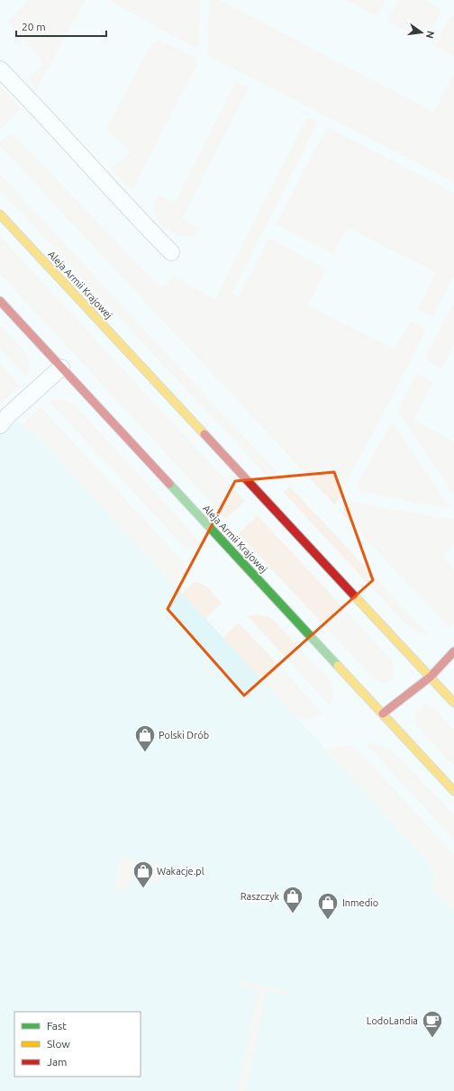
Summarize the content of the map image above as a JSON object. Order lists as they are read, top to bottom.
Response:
{
  "streets": {
    "street": ["Aleja Armii Krajowej"]
  },
  "places": {
    "shop": [
      "Polski Drób",
      "Wakacje.pl",
      "Raszczyk",
      "Inmedio"
    ],
    "cafe": ["LodoLandia"]
  },
  "legend": ["Fast", "Slow", "Jam"],
  "scale_bar": "20 m",
  "north": "right"
}
